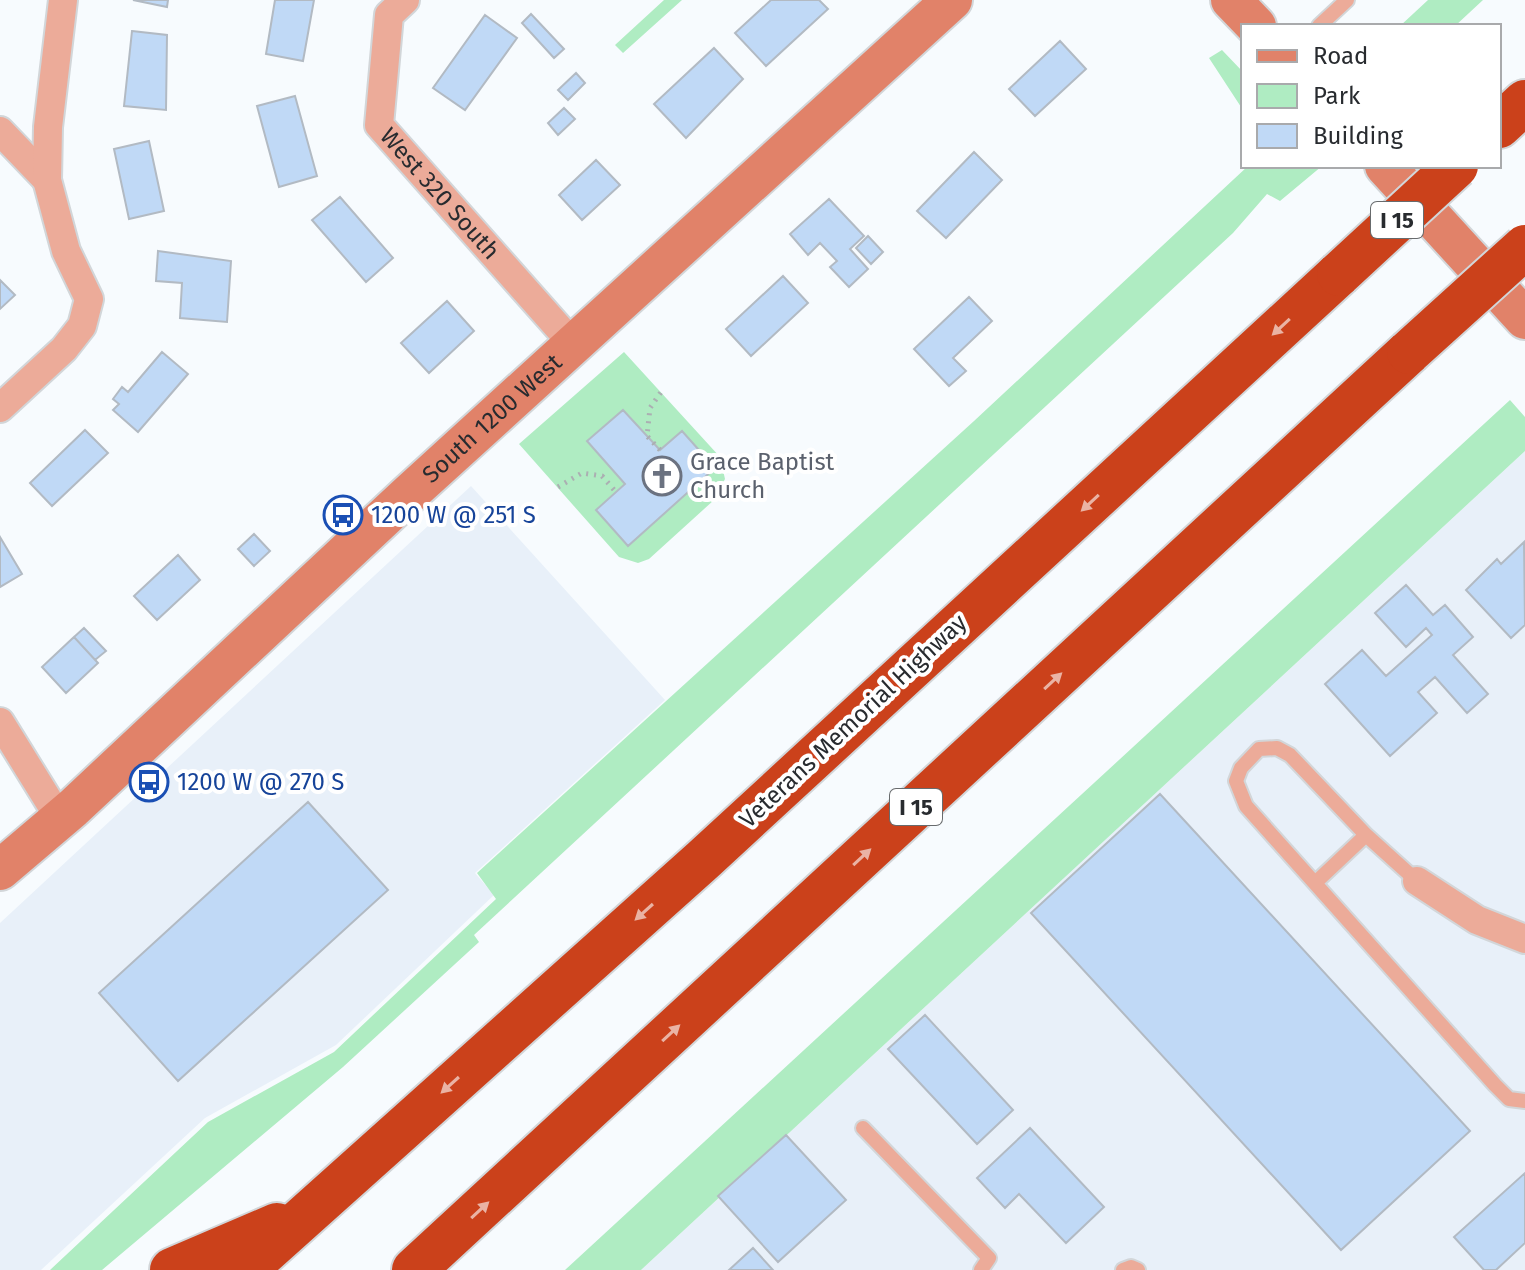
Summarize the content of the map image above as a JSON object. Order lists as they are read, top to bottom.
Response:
{
  "streets": {
    "highway": ["I 15", "Veterans Memorial Highway"],
    "main road": ["South 1200 West"],
    "street": ["West 320 South"]
  },
  "crossings": [
    ["West 320 South", "South 1200 West"]
  ],
  "places": {
    "church": ["Grace Baptist Church"],
    "bus stop": ["1200 W @ 251 S", "1200 W @ 270 S"]
  },
  "legend": ["Road", "Park", "Building"]
}
